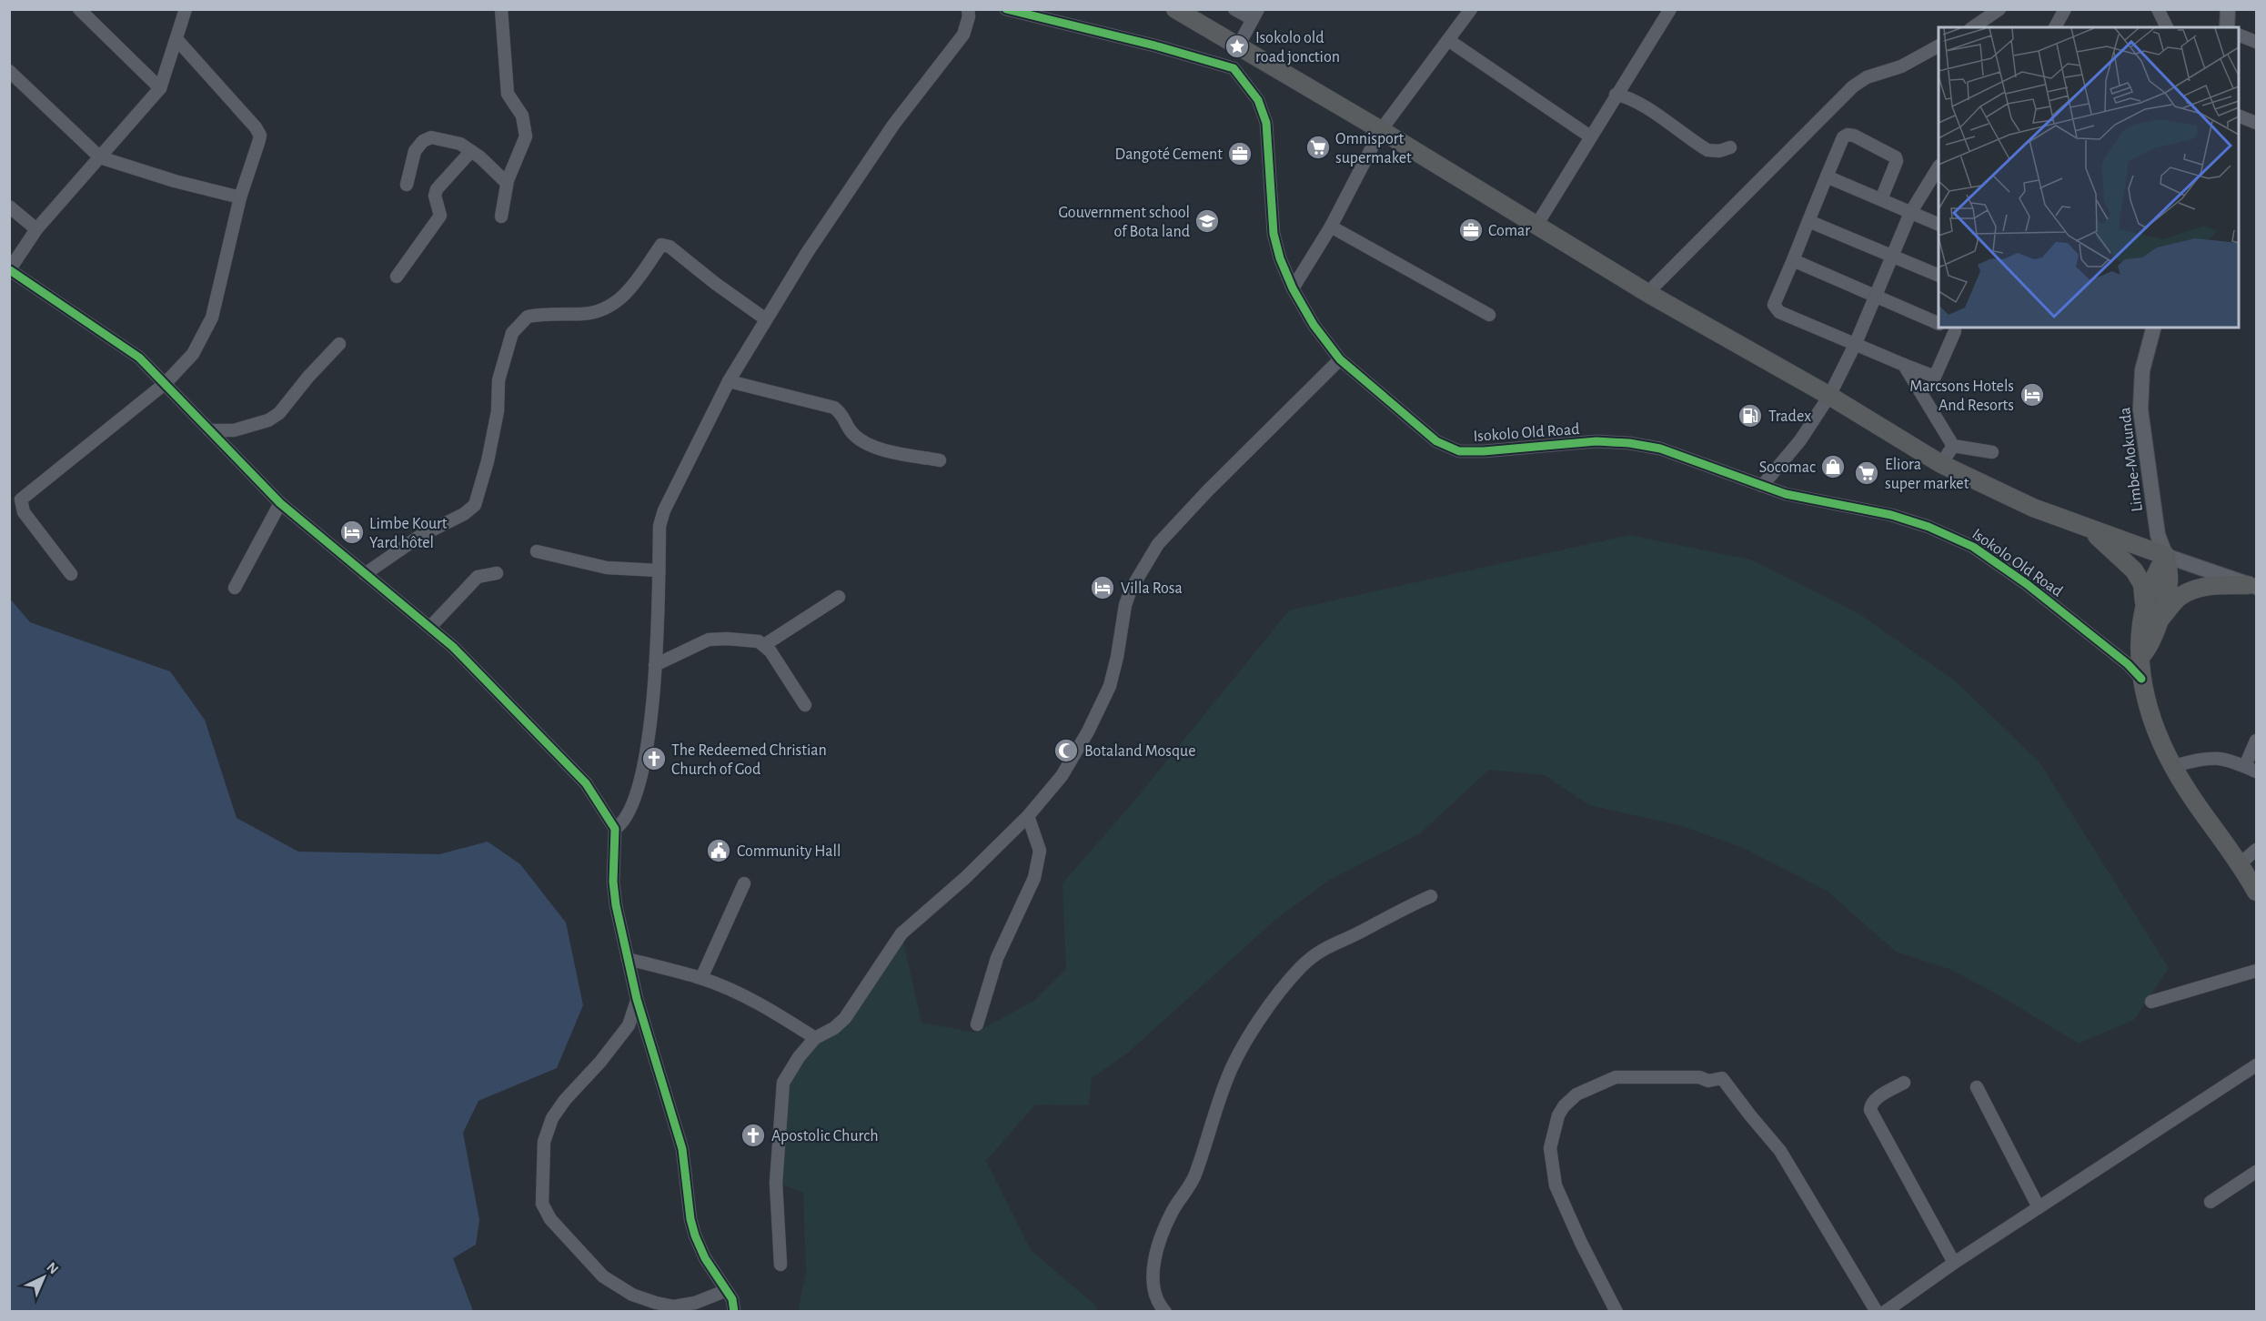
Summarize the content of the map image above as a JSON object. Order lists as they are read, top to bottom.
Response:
{
  "streets": {
    "main road": ["Limbe-Mokunda"],
    "street": ["Isokolo Old Road"]
  },
  "places": {
    "place": ["Isokolo old road jonction"],
    "supermarket": ["Omnisport supermaket", "Eliora super market"],
    "office": ["Dangoté Cement", "Comar"],
    "school or university": ["Gouvernment school of Bota land"],
    "hotel": ["Marcsons Hotels And Resorts", "Limbe Kourt Yard hôtel", "Villa Rosa"],
    "fuel station": ["Tradex"],
    "shop": ["Socomac"],
    "mosque": ["Botaland Mosque"],
    "church": ["The Redeemed Christian Church of God", "Apostolic Church"],
    "public building": ["Community Hall"]
  },
  "north": "top right"
}
